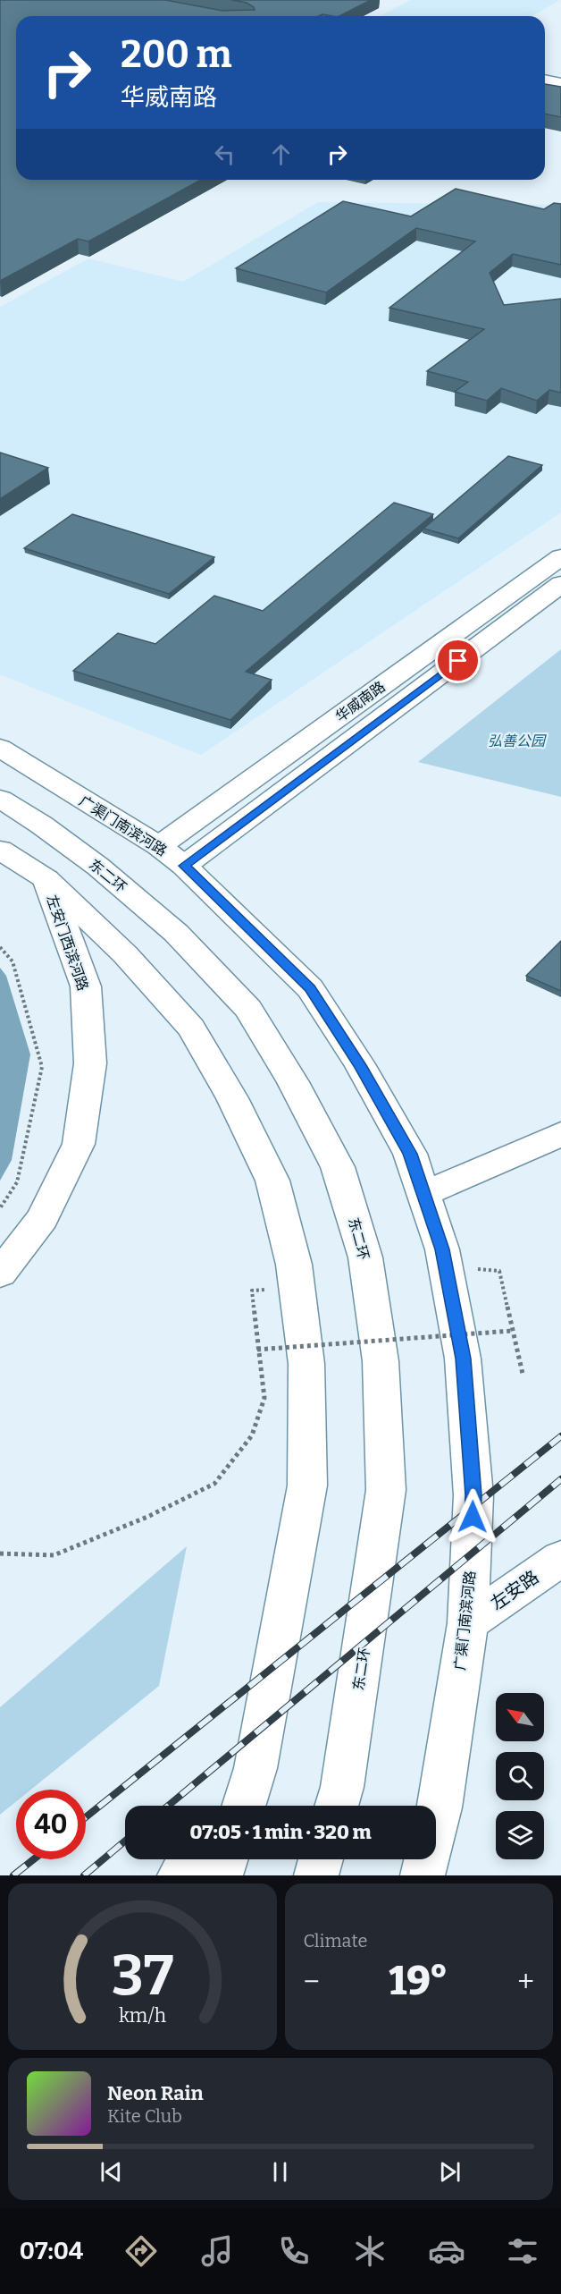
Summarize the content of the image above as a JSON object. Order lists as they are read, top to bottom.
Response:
{
  "streets": {
    "main road": [
      "华威南路",
      "广渠门南滨河路",
      "东二环",
      "左安门西滨河路",
      "左安路"
    ]
  },
  "crossings": [
    ["华威南路", "广渠门南滨河路"],
    ["广渠门南滨河路", "左安路"]
  ],
  "parks": ["弘善公园"],
  "north": "top left",
  "page": {
    "turn": ["200 m", "华威南路"],
    "limit": "40",
    "trip": "07:05 · 1 min · 320 m",
    "tile": "Climate",
    "heat": ["−", "19°", "+"],
    "song": ["Neon Rain", "Kite Club"],
    "tabs": "07:04",
    "gauge": ["37", "km/h"]
  }
}
